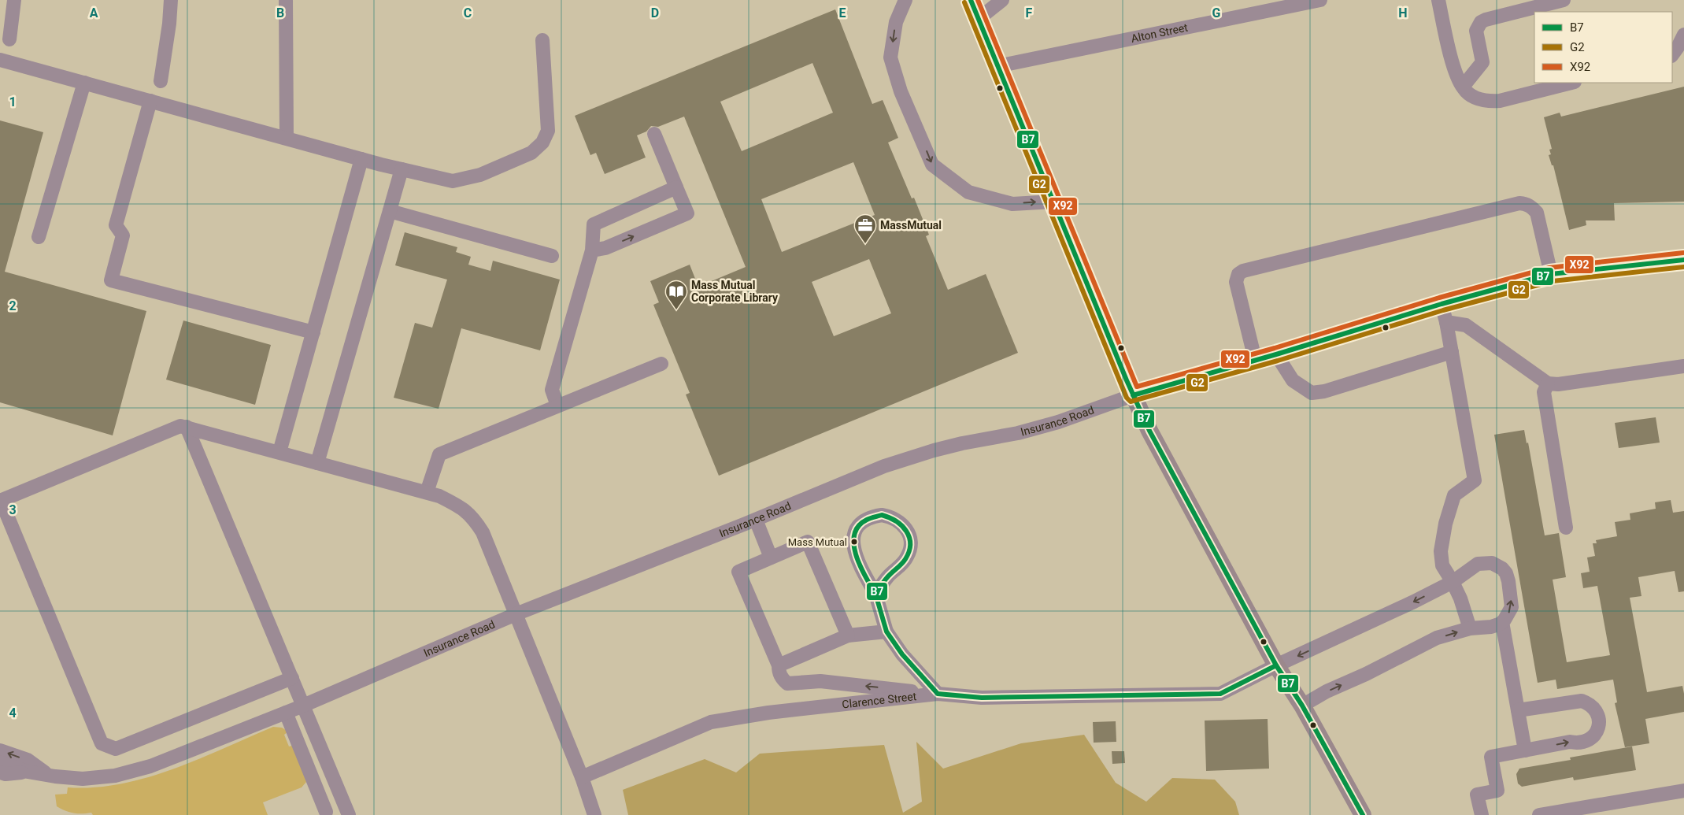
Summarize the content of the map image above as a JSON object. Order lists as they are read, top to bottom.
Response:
{
  "streets": {
    "street": ["Alton Street", "Insurance Road", "Clarence Street"]
  },
  "places": {
    "office": ["MassMutual"],
    "library": ["Mass Mutual Corporate Library"],
    "other": ["Mass Mutual"]
  },
  "lines": ["transit line B7", "transit line X92", "transit line G2"],
  "legend": ["B7", "G2", "X92"],
  "grid": {
    "columns": [
      "A",
      "B",
      "C",
      "D",
      "E",
      "F",
      "G",
      "H"
    ],
    "rows": [
      "1",
      "2",
      "3",
      "4"
    ]
  }
}
